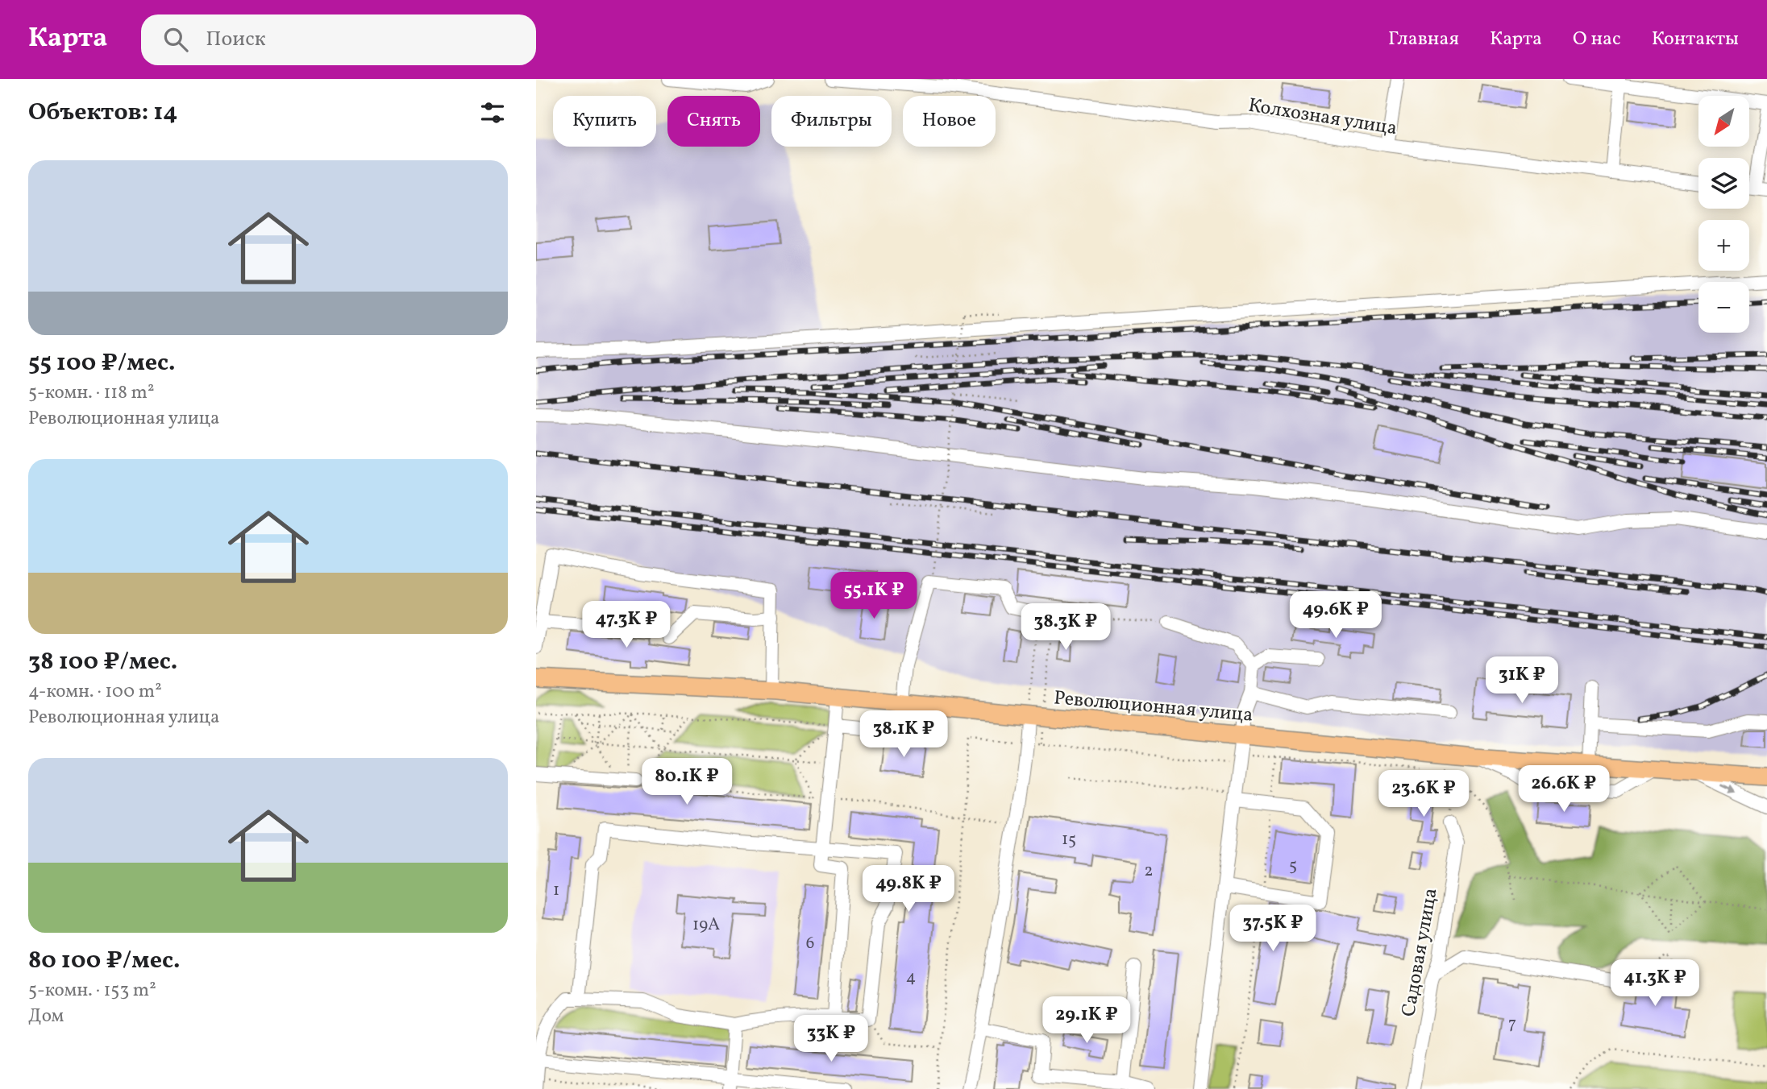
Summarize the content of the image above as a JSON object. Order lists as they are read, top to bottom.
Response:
{
  "streets": {
    "main road": ["Революционная улица"],
    "street": ["Колхозная улица", "Садовая улица"]
  },
  "house_numbers": [
    "15",
    "5",
    "2",
    "1",
    "19А",
    "6",
    "4",
    "7"
  ],
  "north": "bottom left",
  "page": {
    "header": "Карта",
    "search": "Поиск",
    "nav": [
      "Главная",
      "Карта",
      "О нас",
      "Контакты"
    ],
    "heading": "Объектов: 14",
    "map_buttons": ["+", "−"],
    "chip": [
      "Купить",
      "Снять",
      "Фильтры",
      "Новое"
    ],
    "list": [
      {
        "name": "55 100 ₽/мес.",
        "note": "5-комн. · 118 m² · Революционная улица"
      },
      {
        "name": "38 100 ₽/мес.",
        "note": "4-комн. · 100 m² · Революционная улица"
      },
      {
        "name": "80 100 ₽/мес.",
        "note": "5-комн. · 153 m² · Дом"
      }
    ],
    "price": [
      "55.1K ₽",
      "49.6K ₽",
      "47.3K ₽",
      "38.3K ₽",
      "31K ₽",
      "38.1K ₽",
      "80.1K ₽",
      "26.6K ₽",
      "23.6K ₽",
      "49.8K ₽",
      "37.5K ₽",
      "41.3K ₽",
      "29.1K ₽",
      "33K ₽"
    ]
  }
}
